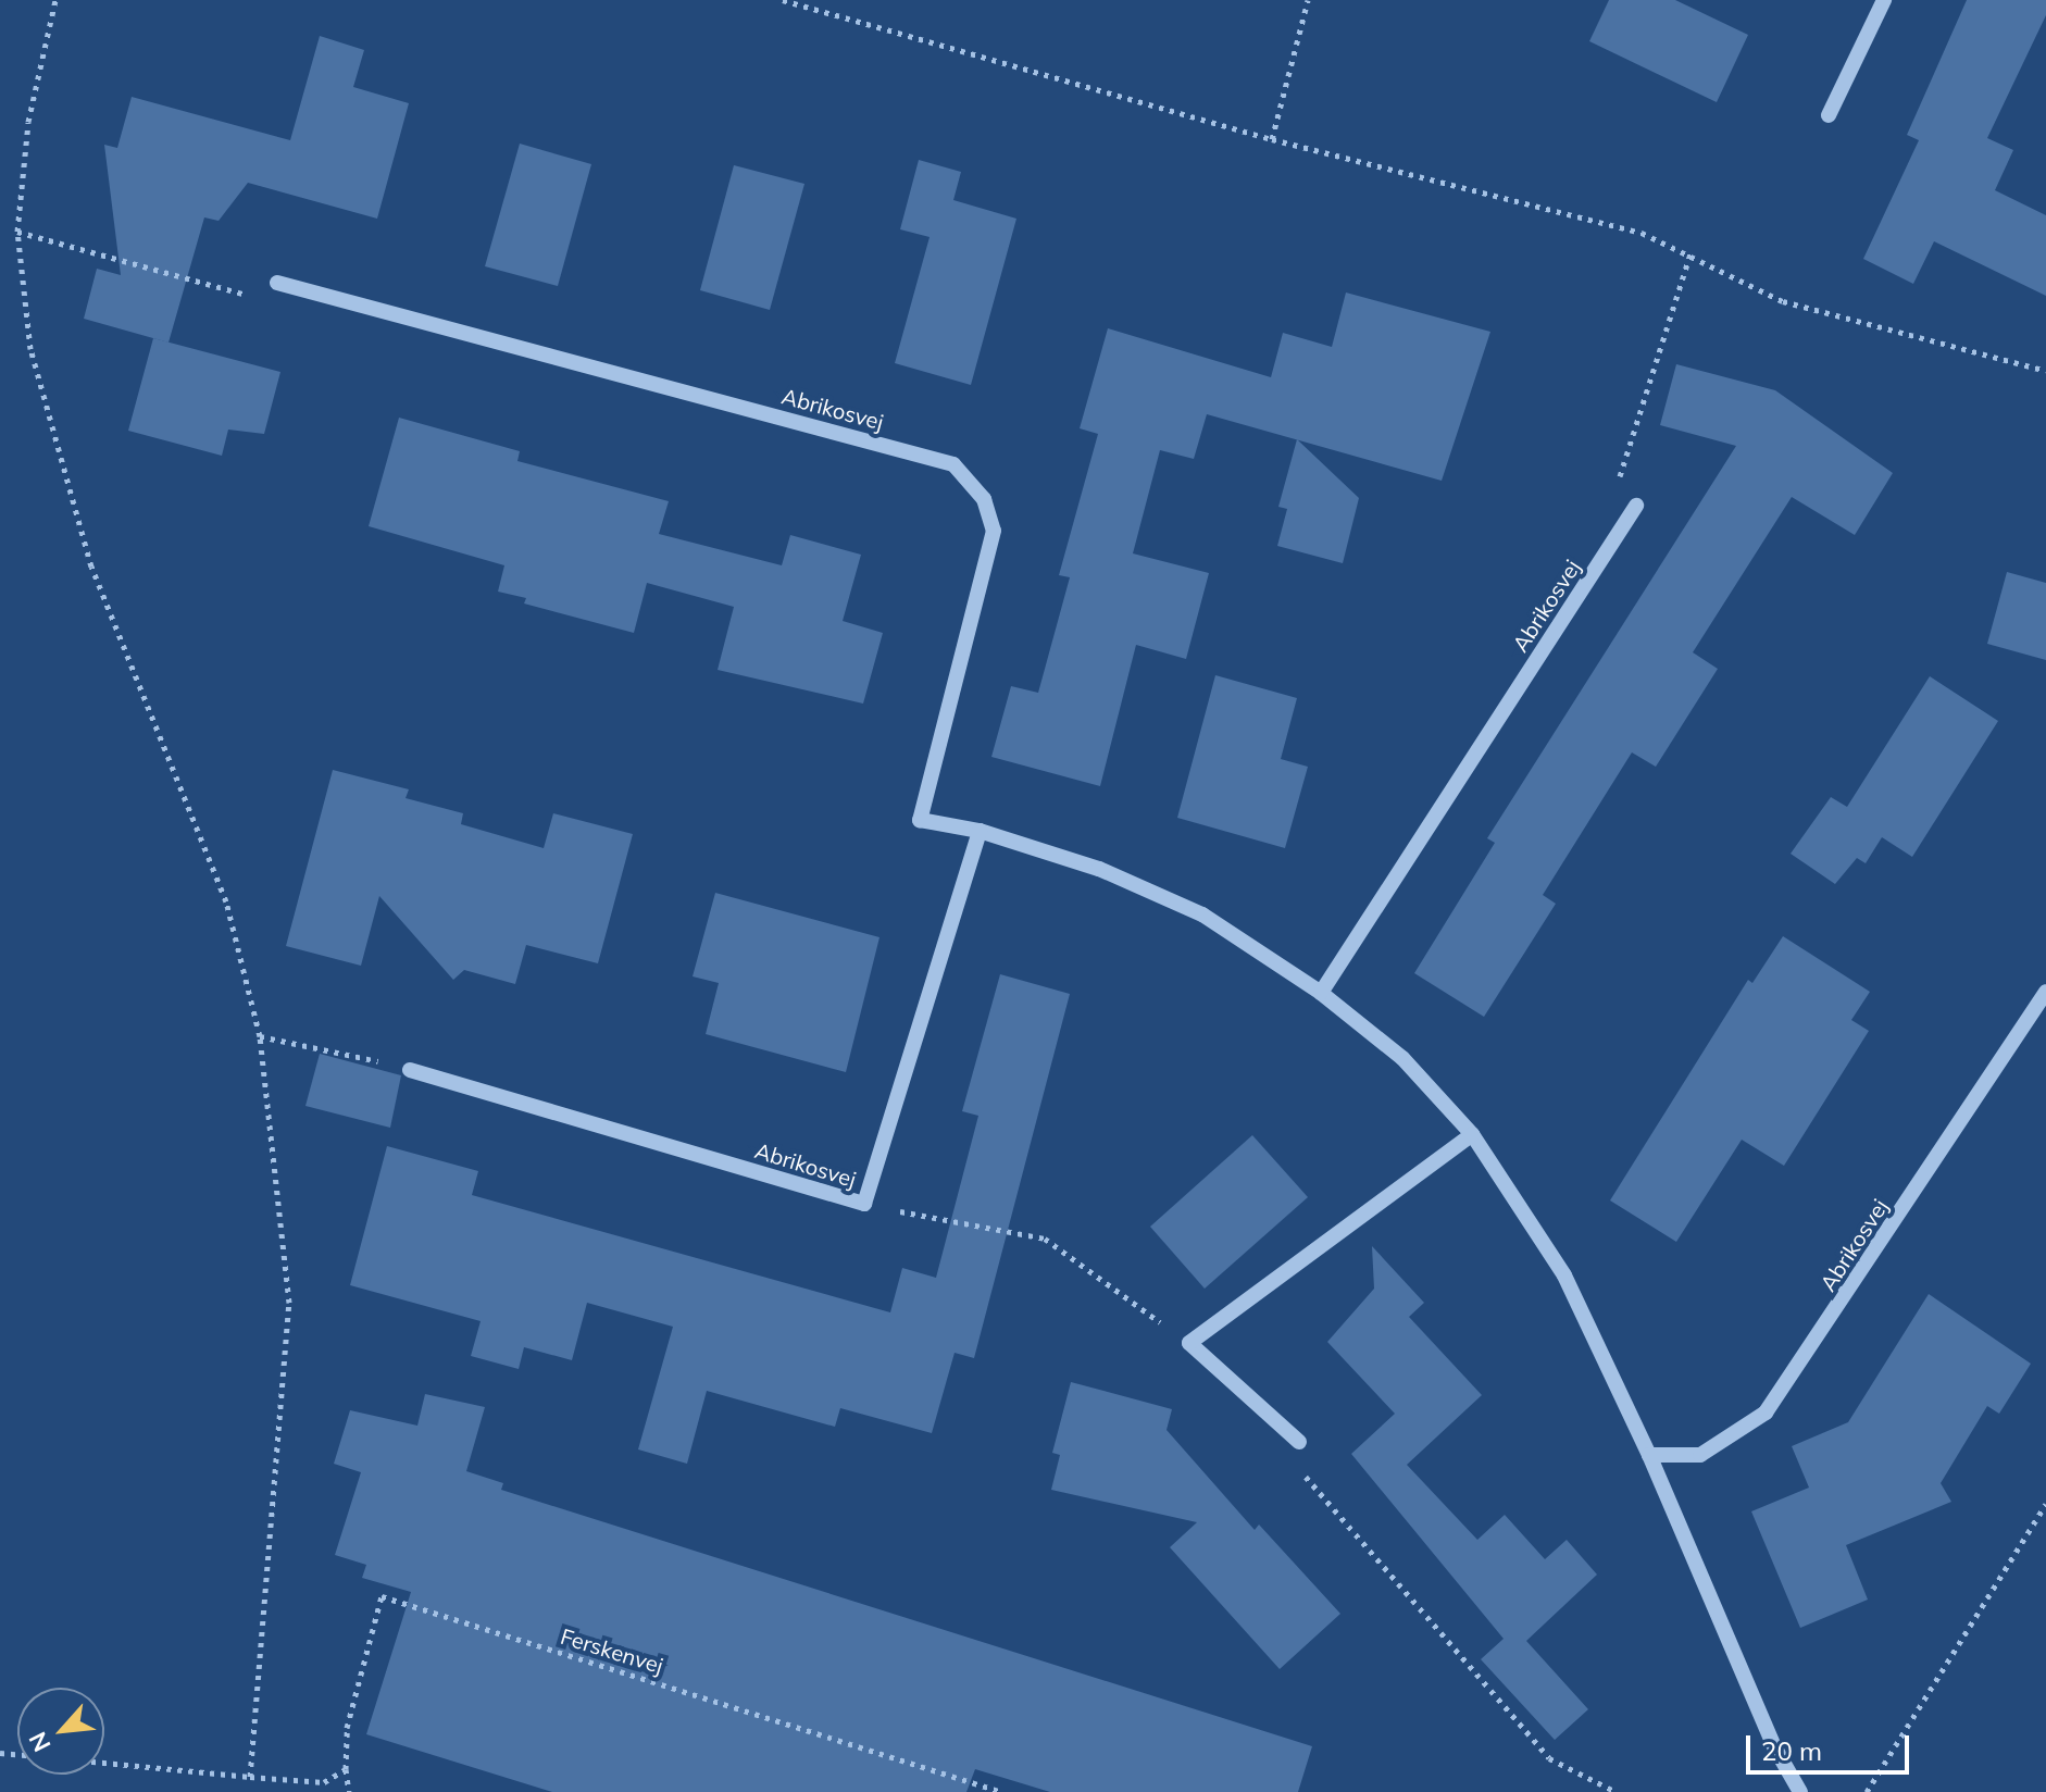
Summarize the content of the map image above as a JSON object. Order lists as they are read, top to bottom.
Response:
{
  "streets": {
    "street": ["Abrikosvej"],
    "path": ["Ferskenvej"]
  },
  "scale_bar": "20 m",
  "north": "bottom left"
}
